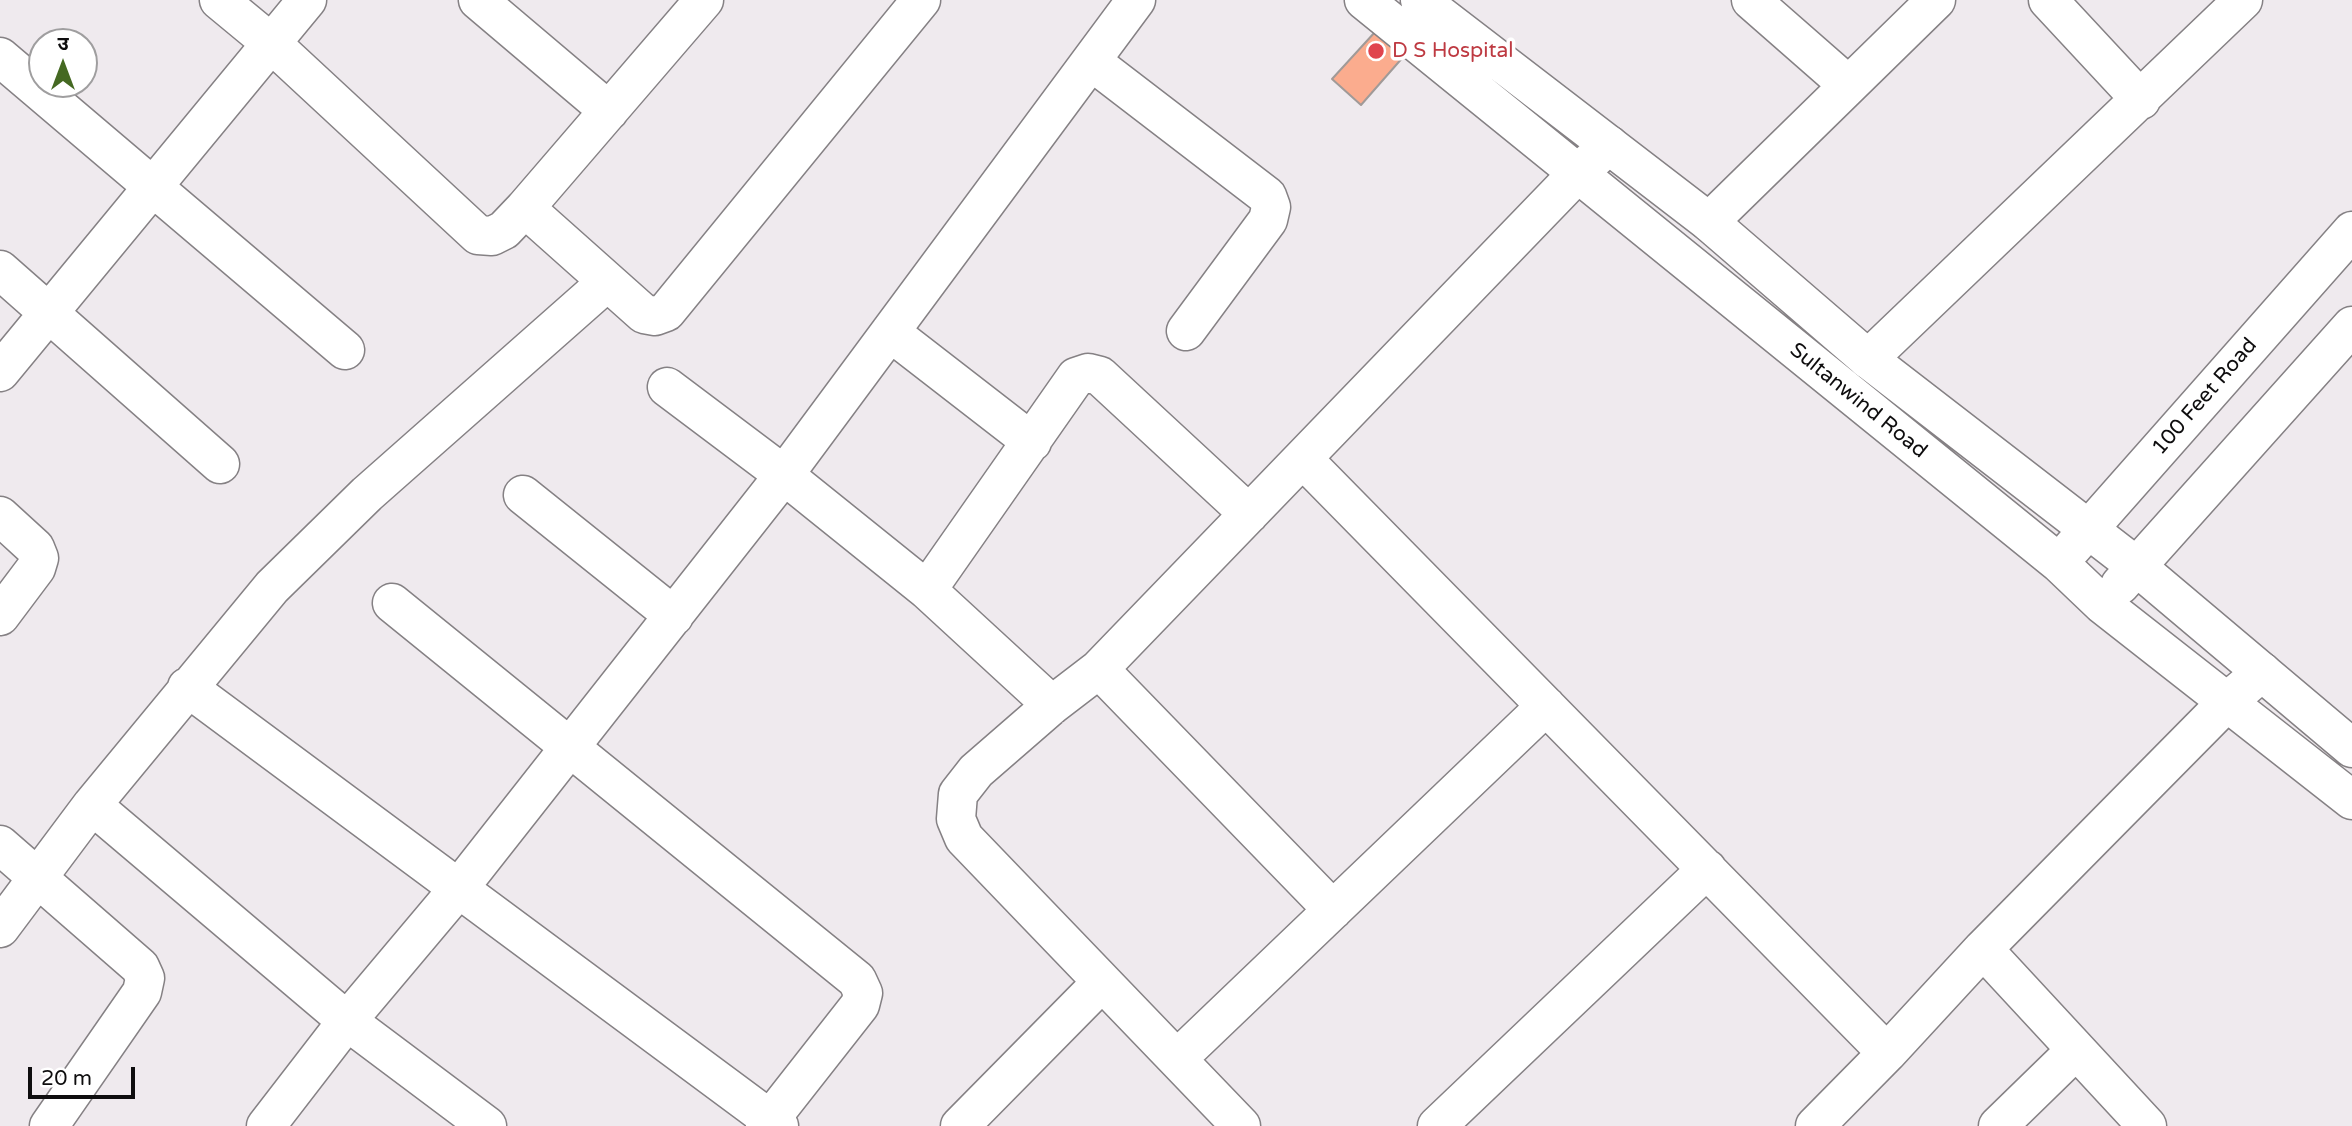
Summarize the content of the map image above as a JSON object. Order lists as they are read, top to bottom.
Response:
{
  "streets": {
    "street": ["100 Feet Road", "Sultanwind Road"]
  },
  "crossings": [
    ["100 Feet Road", "Sultanwind Road"]
  ],
  "places": ["D S Hospital"],
  "scale_bar": "20 m",
  "north": "top"
}
